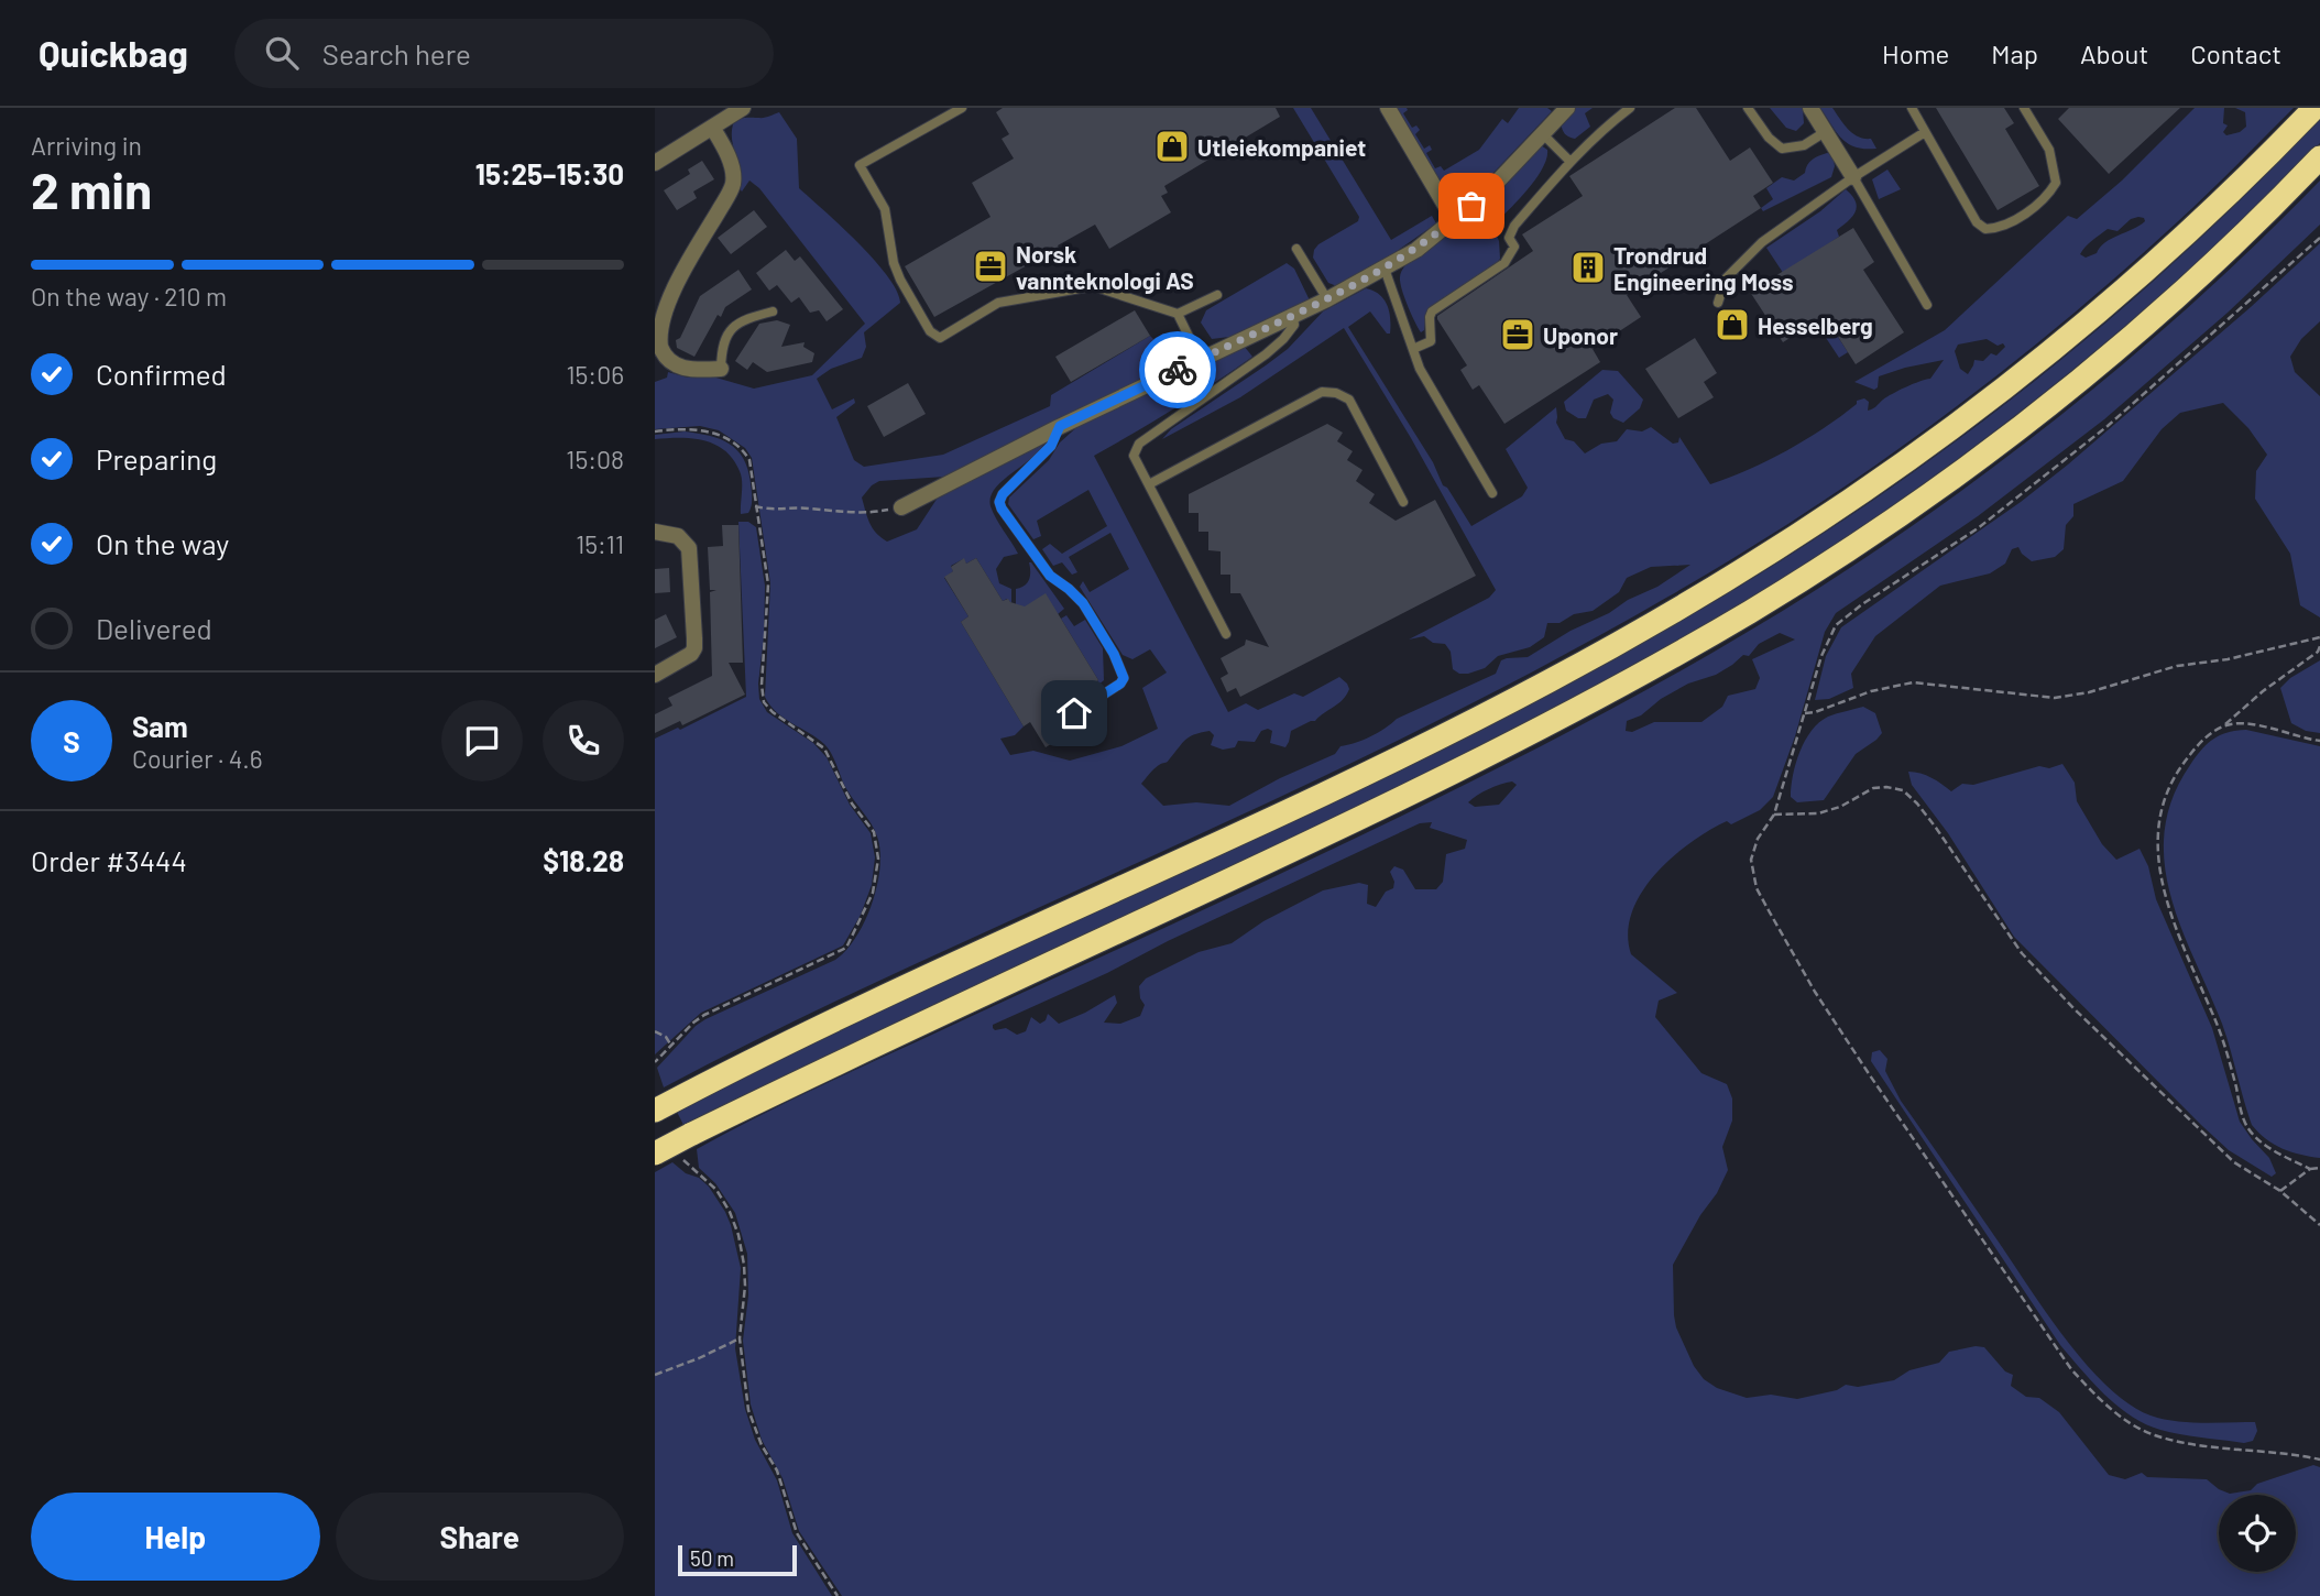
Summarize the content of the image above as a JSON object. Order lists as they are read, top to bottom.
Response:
{
  "places": {
    "shop": ["Utleiekompaniet", "Hesselberg"],
    "office": ["Norsk vannteknologi AS", "Uponor"],
    "building": ["Trondrud Engineering Moss"]
  },
  "scale_bar": "50 m",
  "page": {
    "header": "Quickbag",
    "search": "Search here",
    "nav": [
      "Home",
      "Map",
      "About",
      "Contact"
    ],
    "heading": ["2 min", "Arriving in", "15:25–15:30"],
    "panel": [
      "Sam",
      "Courier · 4.6",
      "Order #3444",
      "$18.28"
    ],
    "bar": "On the way · 210 m",
    "list": [
      ["Confirmed", "15:06"],
      ["Preparing", "15:08"],
      ["On the way", "15:11"],
      "Delivered"
    ],
    "round": "S",
    "buttons": ["Help", "Share"],
    "scale": "50 m"
  }
}
